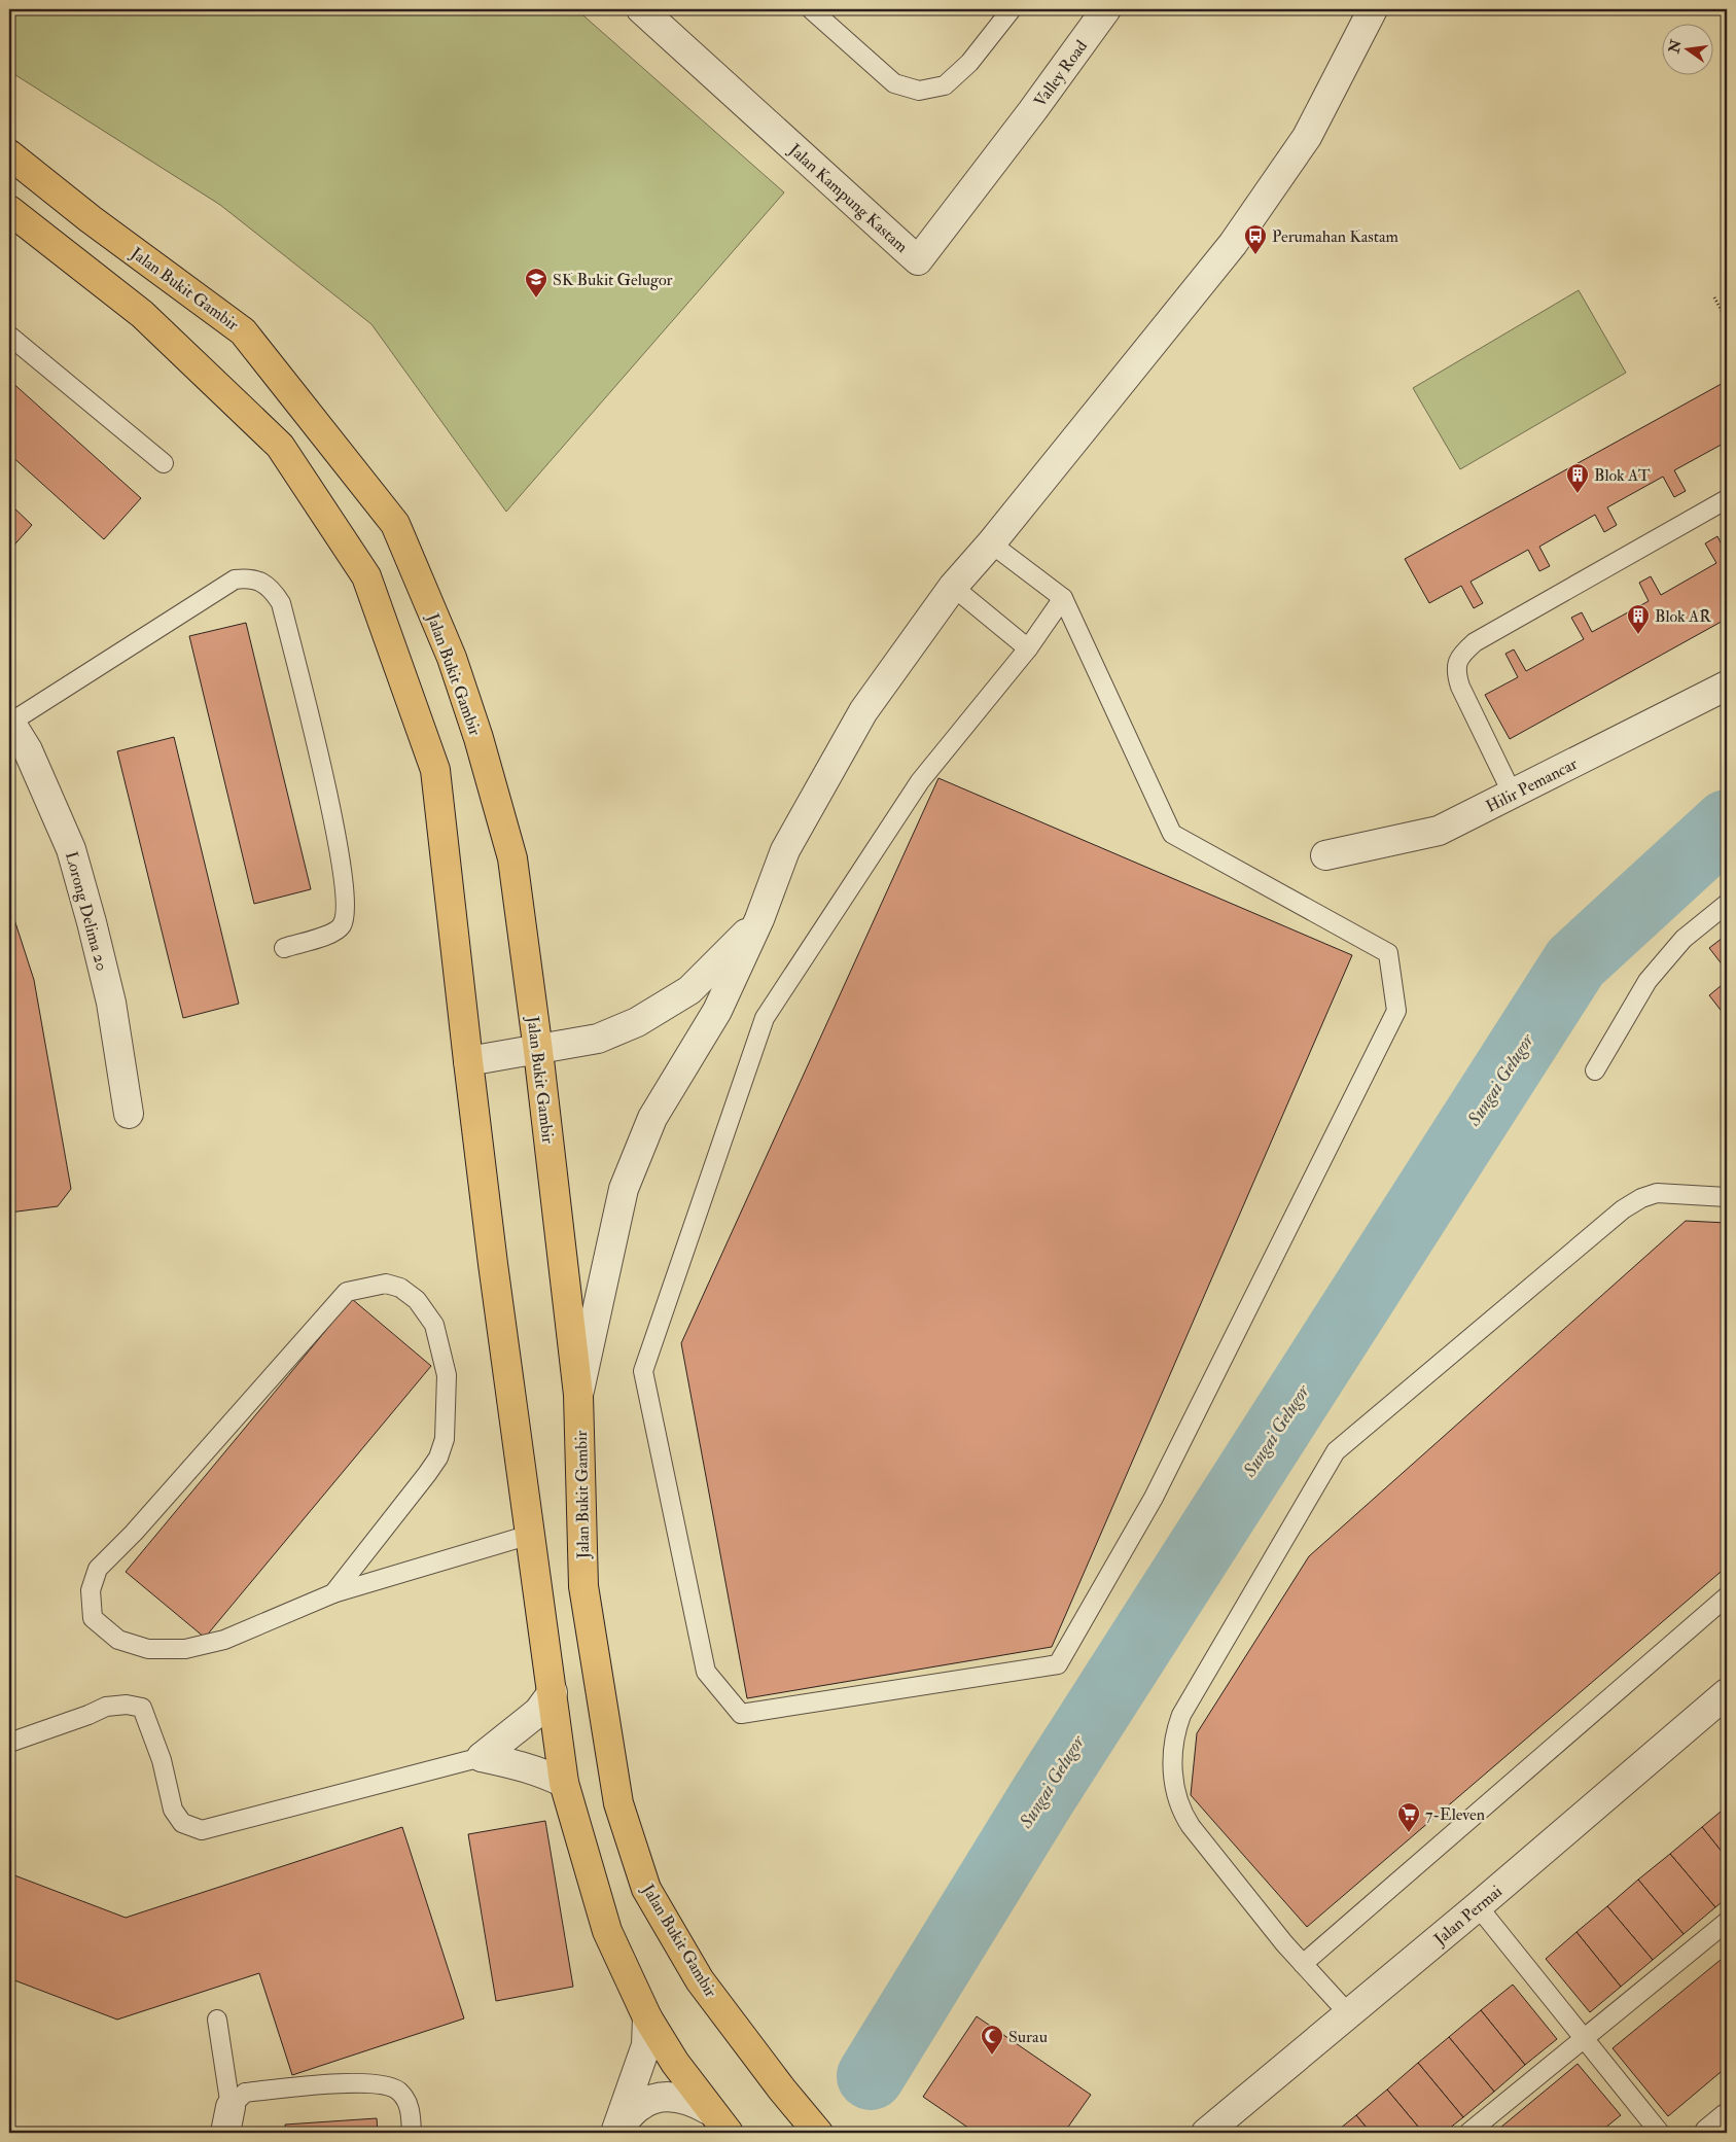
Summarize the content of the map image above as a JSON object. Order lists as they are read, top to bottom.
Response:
{
  "streets": {
    "main road": ["Jalan Bukit Gambir"],
    "street": [
      "Valley Road",
      "Jalan Kampung Kastam",
      "Hilir Pemancar",
      "Lorong Delima 20",
      "Jalan Permai"
    ]
  },
  "crossings": [
    ["Valley Road", "Jalan Kampung Kastam"]
  ],
  "water": ["Sungai Gelugor"],
  "places": {
    "bus stop": ["Perumahan Kastam"],
    "school or university": ["SK Bukit Gelugor"],
    "building": ["Blok AT", "Blok AR"],
    "supermarket": ["7-Eleven"],
    "mosque": ["Surau"]
  },
  "north": "left"
}
